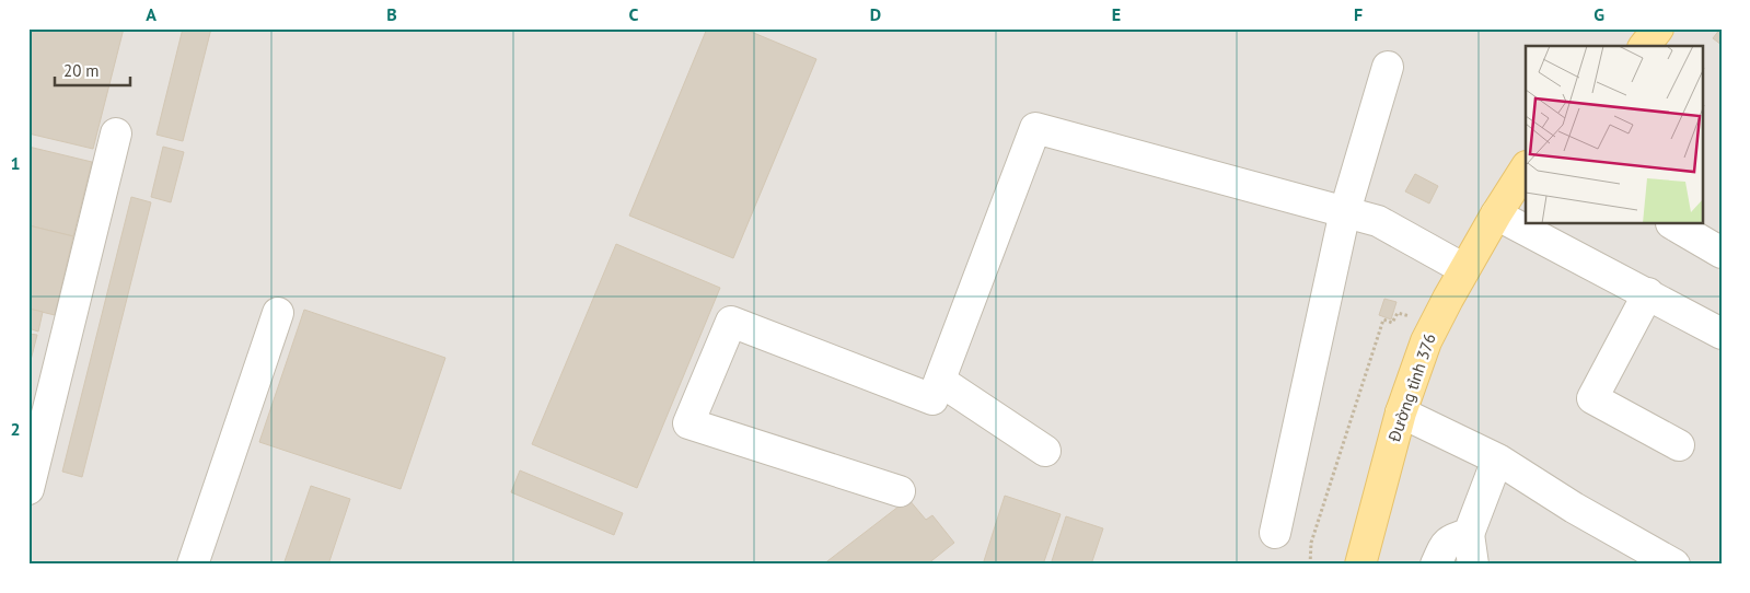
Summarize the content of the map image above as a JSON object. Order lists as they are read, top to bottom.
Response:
{
  "streets": {
    "main road": ["Đường tỉnh 376"]
  },
  "scale_bar": "20 m",
  "grid": {
    "columns": [
      "A",
      "B",
      "C",
      "D",
      "E",
      "F",
      "G"
    ],
    "rows": ["1", "2"]
  }
}
